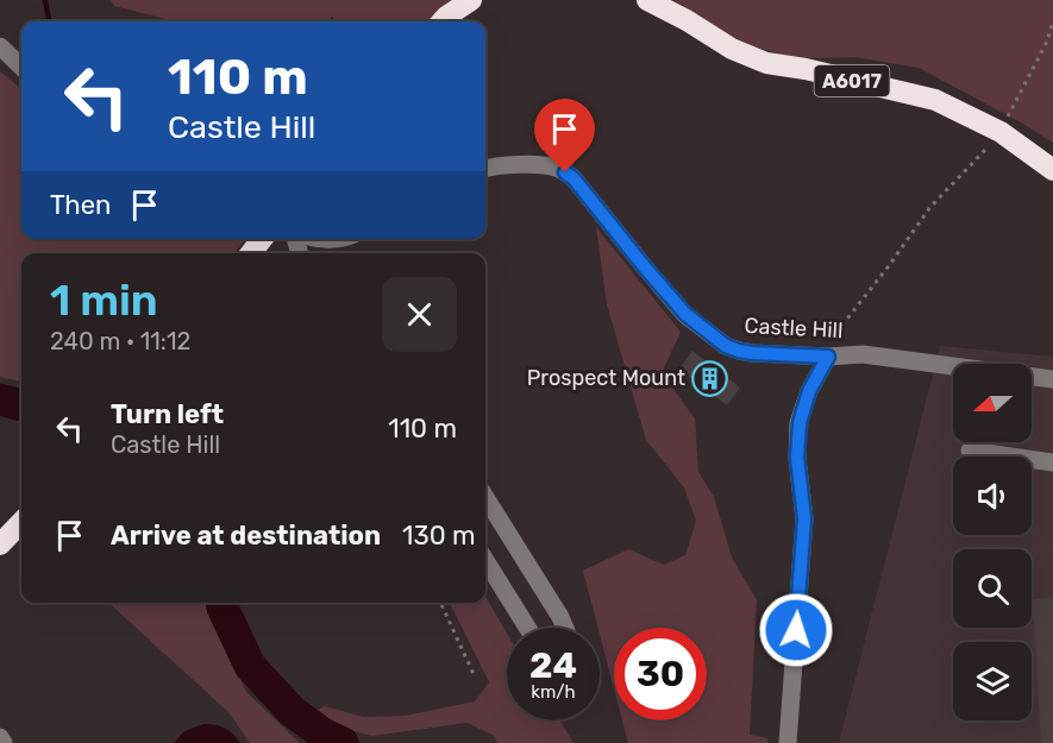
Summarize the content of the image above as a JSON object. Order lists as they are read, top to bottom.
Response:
{
  "streets": {
    "highway": ["A6017"],
    "street": ["Castle Hill"]
  },
  "places": {
    "building": ["Prospect Mount"]
  },
  "north": "left",
  "page": {
    "turn": ["110 m", "Castle Hill"],
    "then": "Then",
    "heading": ["1 min", "240 m · 11:12"],
    "list": [
      {
        "name": "Turn left",
        "note": "Castle Hill",
        "value": "110 m"
      },
      {
        "name": "Arrive at destination",
        "value": "130 m"
      }
    ],
    "speed": "24 km/h",
    "limit": "30"
  }
}
